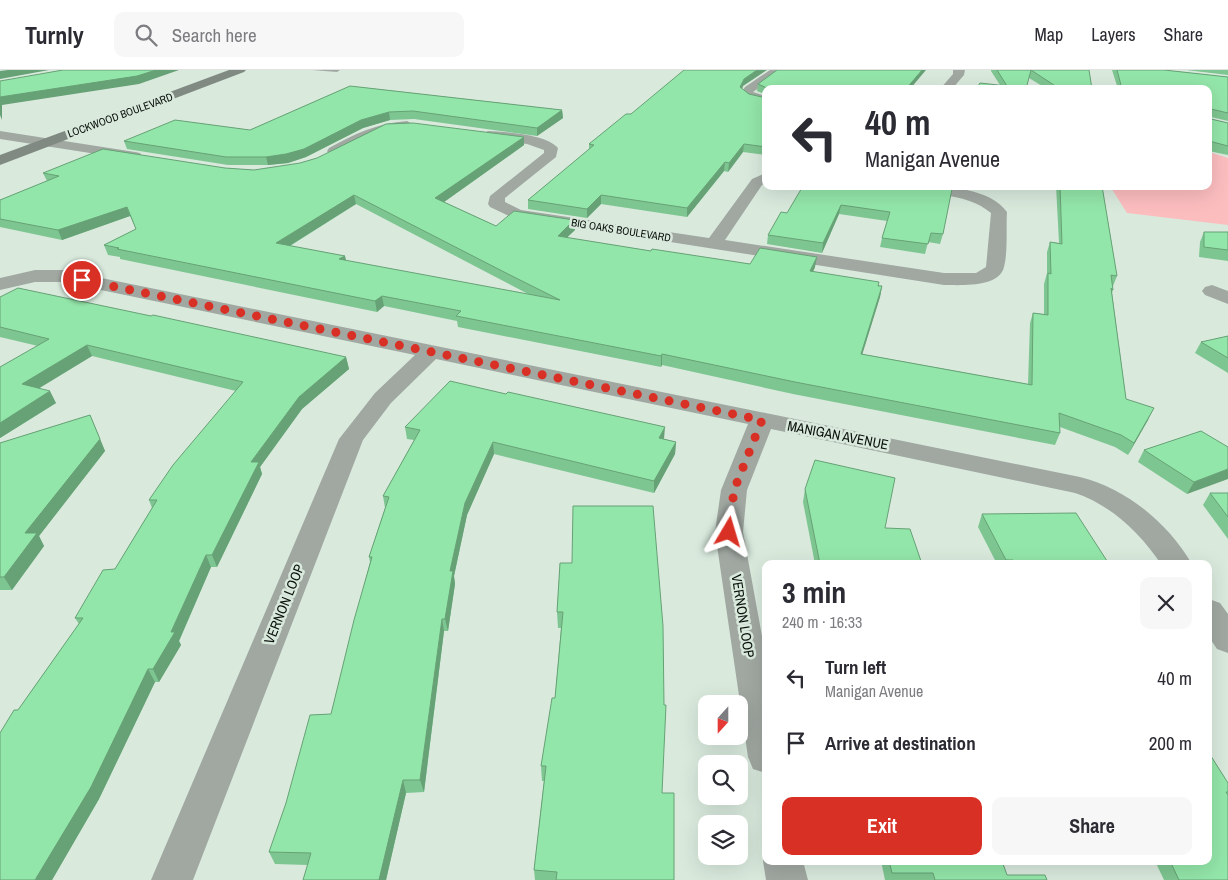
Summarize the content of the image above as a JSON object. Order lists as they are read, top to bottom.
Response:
{
  "streets": {
    "main road": ["LOCKWOOD BOULEVARD"],
    "street": ["BIG OAKS BOULEVARD", "MANIGAN AVENUE", "VERNON LOOP"]
  },
  "crossings": [
    ["MANIGAN AVENUE", "VERNON LOOP"]
  ],
  "north": "bottom",
  "page": {
    "header": "Turnly",
    "search": "Search here",
    "nav": ["Map", "Layers", "Share"],
    "turn": ["40 m", "Manigan Avenue"],
    "heading": ["3 min", "240 m · 16:33"],
    "list": [
      {
        "name": "Turn left",
        "note": "Manigan Avenue",
        "value": "40 m"
      },
      {
        "name": "Arrive at destination",
        "value": "200 m"
      }
    ],
    "buttons": ["Exit", "Share"]
  }
}
